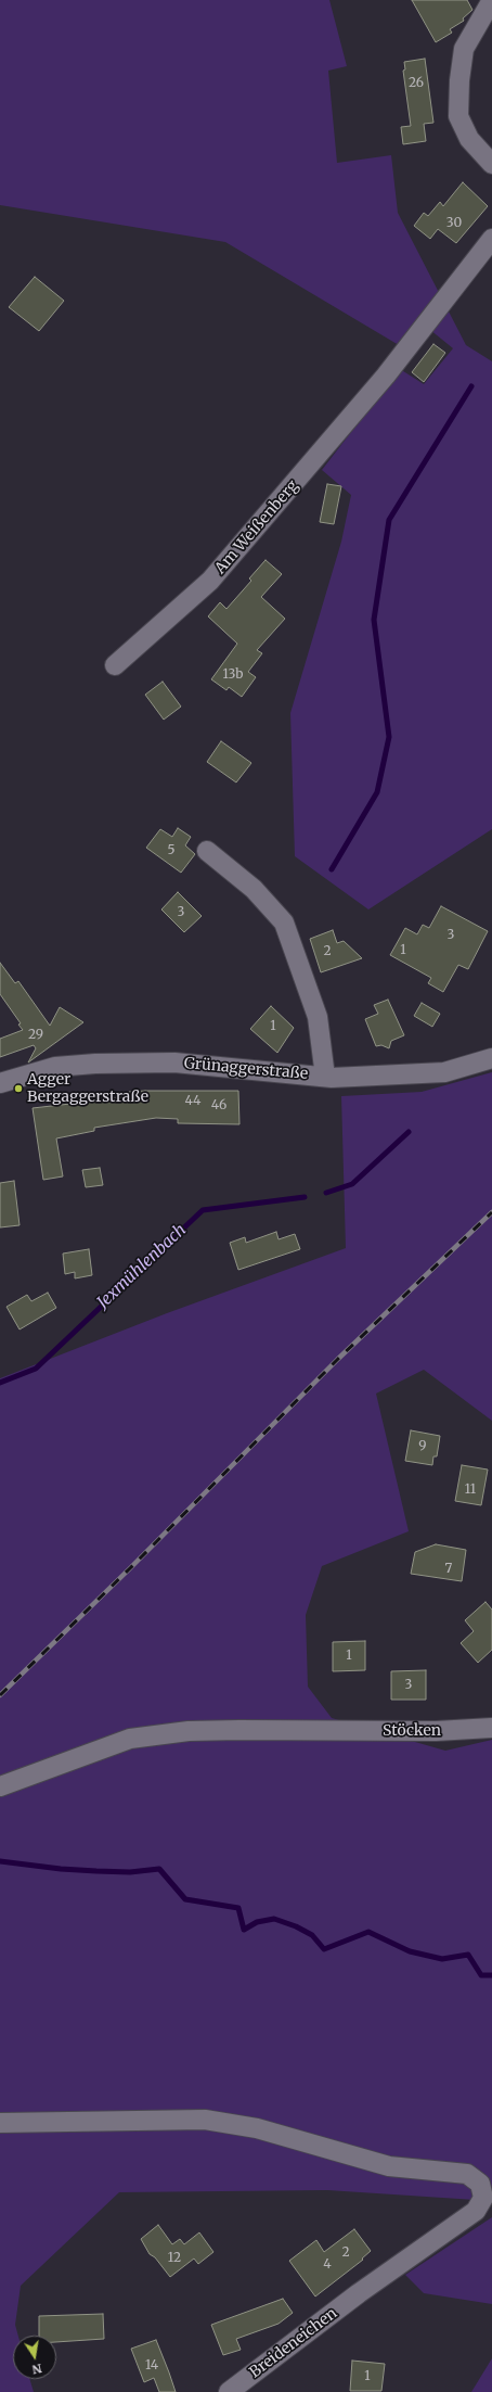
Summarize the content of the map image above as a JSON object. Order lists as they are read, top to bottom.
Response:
{
  "streets": {
    "street": [
      "Am Weißenberg",
      "Grünaggerstraße",
      "Stöcken",
      "Breideneichen"
    ]
  },
  "water": ["Jexmühlenbach"],
  "places": ["Agger Bergaggerstraße"],
  "house_numbers": [
    "26",
    "30",
    "13b",
    "5",
    "3",
    "3",
    "1",
    "2",
    "1",
    "29",
    "44",
    "46",
    "9",
    "11",
    "7",
    "1",
    "3",
    "2",
    "12",
    "4",
    "14",
    "1"
  ],
  "north": "bottom"
}
